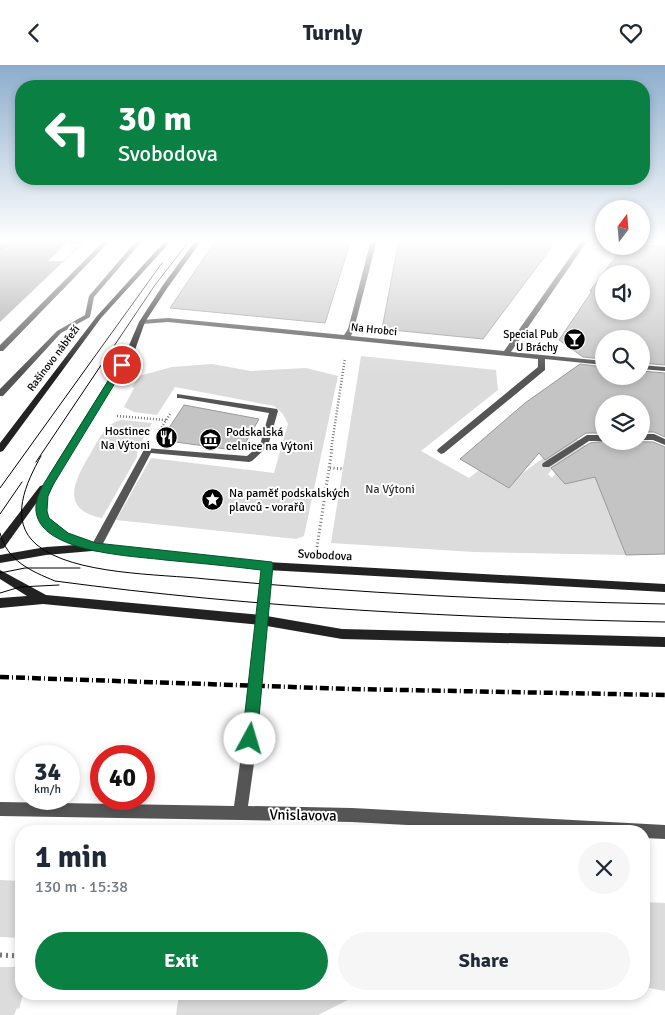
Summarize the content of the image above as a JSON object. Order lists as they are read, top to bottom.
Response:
{
  "streets": {
    "main road": ["Rašínovo nábřeží", "Svobodova"],
    "street": ["Na Hrobci", "Vnislavova"]
  },
  "parks": ["Na Výtoni"],
  "places": {
    "bar": ["Special Pub U Bráchy"],
    "restaurant": ["Hostinec Na Výtoni"],
    "museum": ["Podskalská celnice na Výtoni"],
    "place": ["Na paměť podskalských plavců - vorařů"]
  },
  "north": "top",
  "page": {
    "header": "Turnly",
    "turn": ["30 m", "Svobodova"],
    "speed": "34 km/h",
    "limit": "40",
    "heading": ["1 min", "130 m · 15:38"],
    "buttons": ["Exit", "Share"]
  }
}
